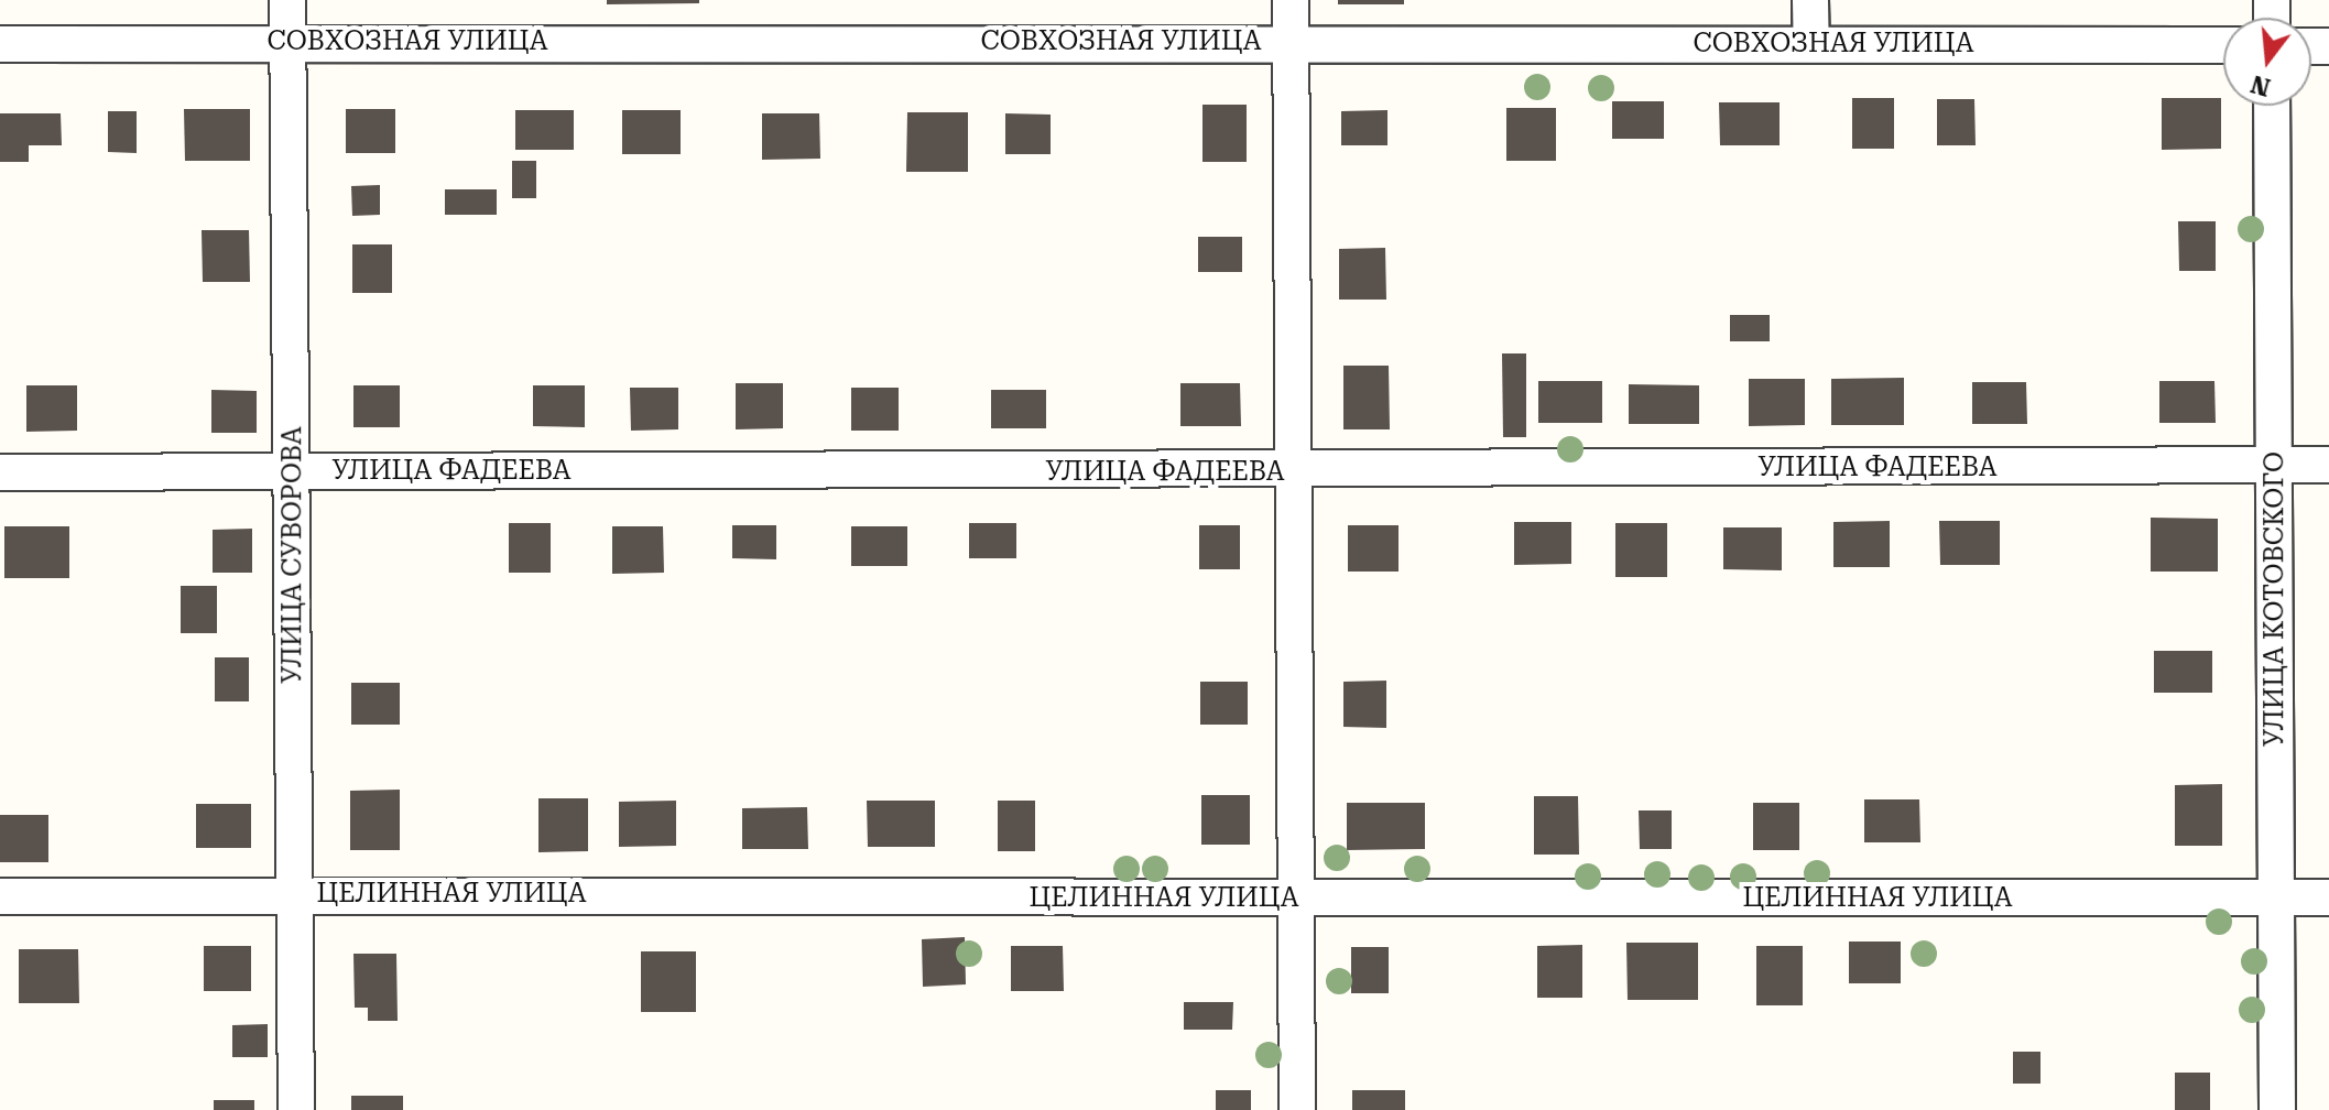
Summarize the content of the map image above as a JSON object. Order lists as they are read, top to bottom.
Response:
{
  "streets": {
    "street": [
      "СОВХОЗНАЯ УЛИЦА",
      "УЛИЦА ФАДЕЕВА",
      "УЛИЦА СУВОРОВА",
      "УЛИЦА КОТОВСКОГО",
      "ЦЕЛИННАЯ УЛИЦА"
    ]
  },
  "crossings": [
    ["СОВХОЗНАЯ УЛИЦА", "УЛИЦА СУВОРОВА"],
    ["УЛИЦА ФАДЕЕВА", "УЛИЦА СУВОРОВА"],
    ["УЛИЦА ФАДЕЕВА", "УЛИЦА КОТОВСКОГО"],
    ["УЛИЦА СУВОРОВА", "ЦЕЛИННАЯ УЛИЦА"],
    ["УЛИЦА КОТОВСКОГО", "ЦЕЛИННАЯ УЛИЦА"]
  ],
  "north": "bottom"
}
